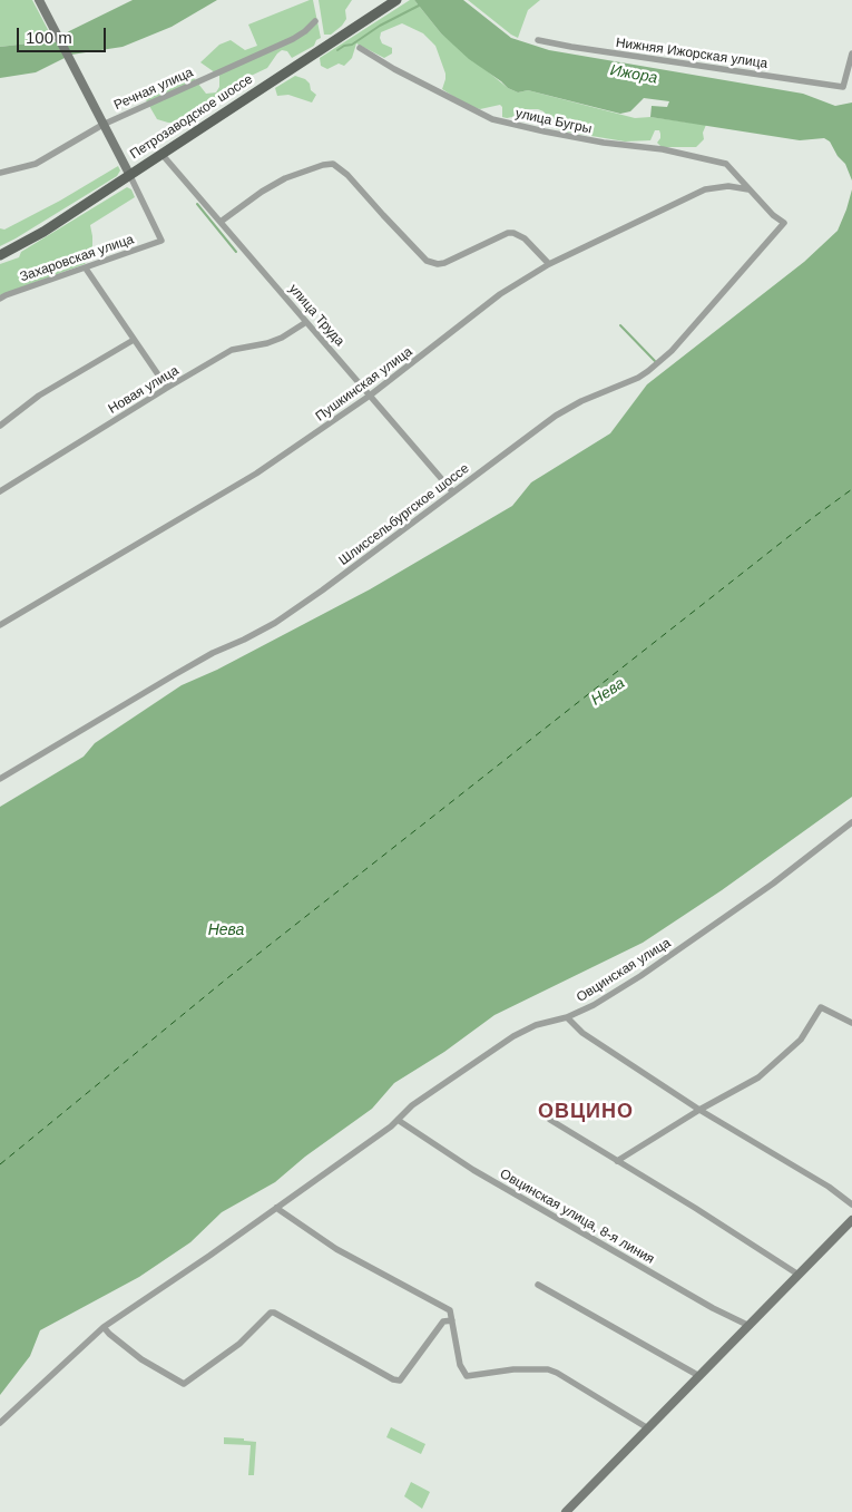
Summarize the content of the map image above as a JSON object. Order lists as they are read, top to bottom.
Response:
{
  "streets": {
    "main road": ["Петрозаводское шоссе"],
    "street": [
      "Нижняя Ижорская улица",
      "Речная улица",
      "улица Бугры",
      "Захаровская улица",
      "улица Труда",
      "Пушкинская улица",
      "Новая улица",
      "Шлиссельбургское шоссе",
      "Овцинская улица",
      "Овцинская улица, 8-я линия"
    ]
  },
  "crossings": [
    ["Петрозаводское шоссе", "Захаровская улица"],
    ["Петрозаводское шоссе", "улица Труда"],
    ["улица Бугры", "Пушкинская улица"],
    ["улица Бугры", "Шлиссельбургское шоссе"],
    ["улица Труда", "Пушкинская улица"],
    ["улица Труда", "Новая улица"],
    ["улица Труда", "Шлиссельбургское шоссе"],
    ["Овцинская улица", "Овцинская улица, 8-я линия"]
  ],
  "districts": ["ОВЦИНО"],
  "water": ["Ижора", "Нева"],
  "scale_bar": "100 m"
}
